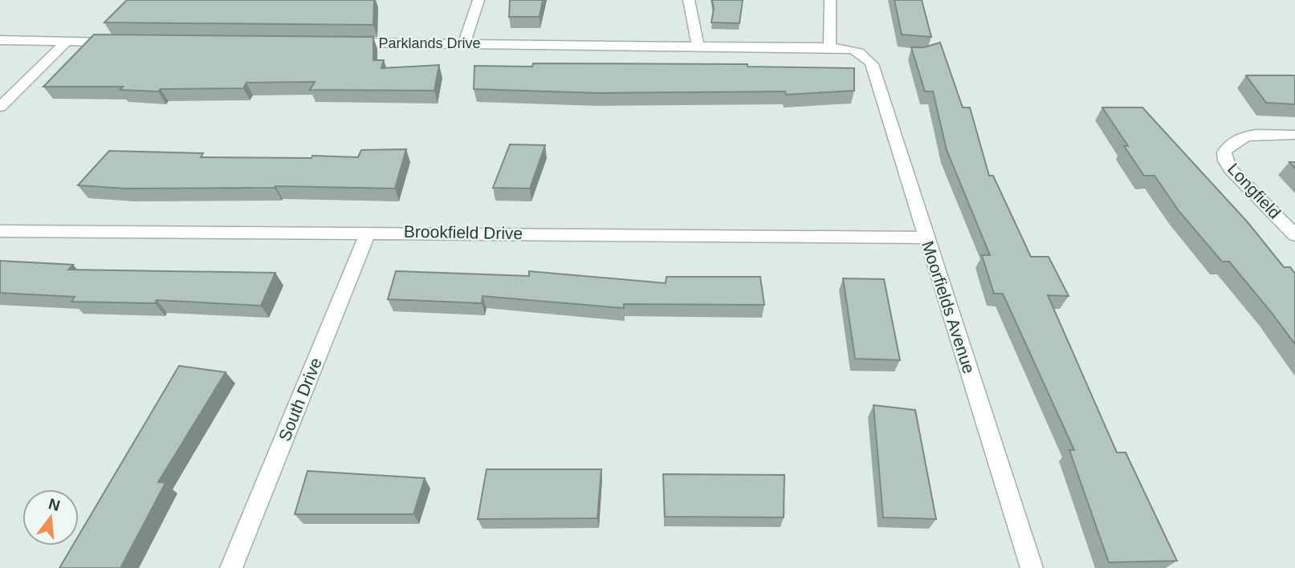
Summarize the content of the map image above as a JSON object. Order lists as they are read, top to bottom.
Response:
{
  "streets": {
    "street": [
      "Parklands Drive",
      "Longfield",
      "Brookfield Drive",
      "Moorfields Avenue",
      "South Drive"
    ]
  },
  "crossings": [
    ["Parklands Drive", "Moorfields Avenue"],
    ["Brookfield Drive", "Moorfields Avenue"],
    ["Brookfield Drive", "South Drive"]
  ],
  "north": "top"
}
